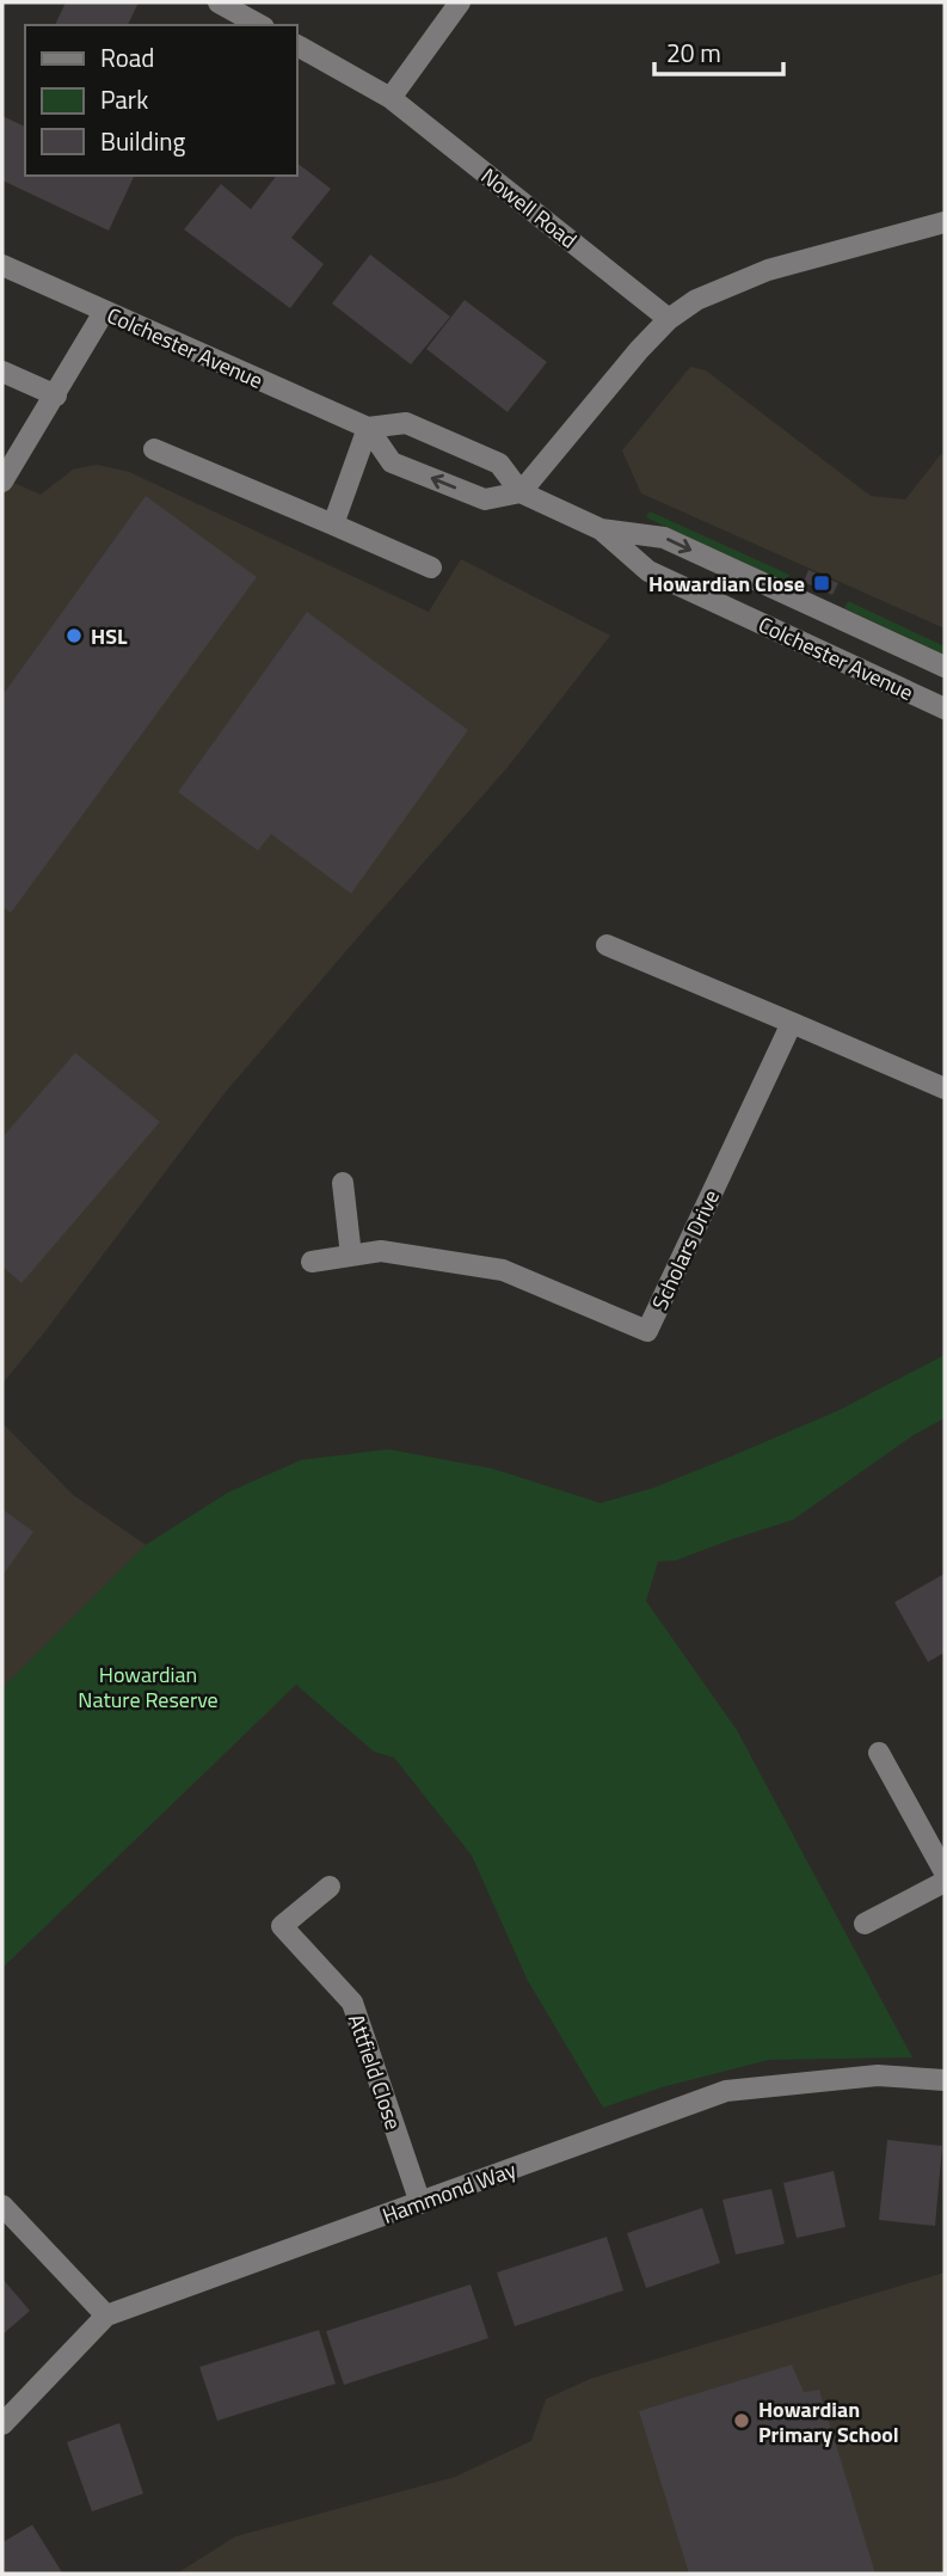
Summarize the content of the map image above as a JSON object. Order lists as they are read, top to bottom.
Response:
{
  "streets": {
    "street": [
      "Nowell Road",
      "Colchester Avenue",
      "Scholars Drive",
      "Attfield Close",
      "Hammond Way"
    ]
  },
  "crossings": [
    ["Attfield Close", "Hammond Way"]
  ],
  "parks": ["Howardian Nature Reserve"],
  "places": {
    "transit": ["Howardian Close"],
    "other": ["HSL", "Howardian Primary School"]
  },
  "legend": ["Road", "Park", "Building"],
  "scale_bar": "20 m"
}
